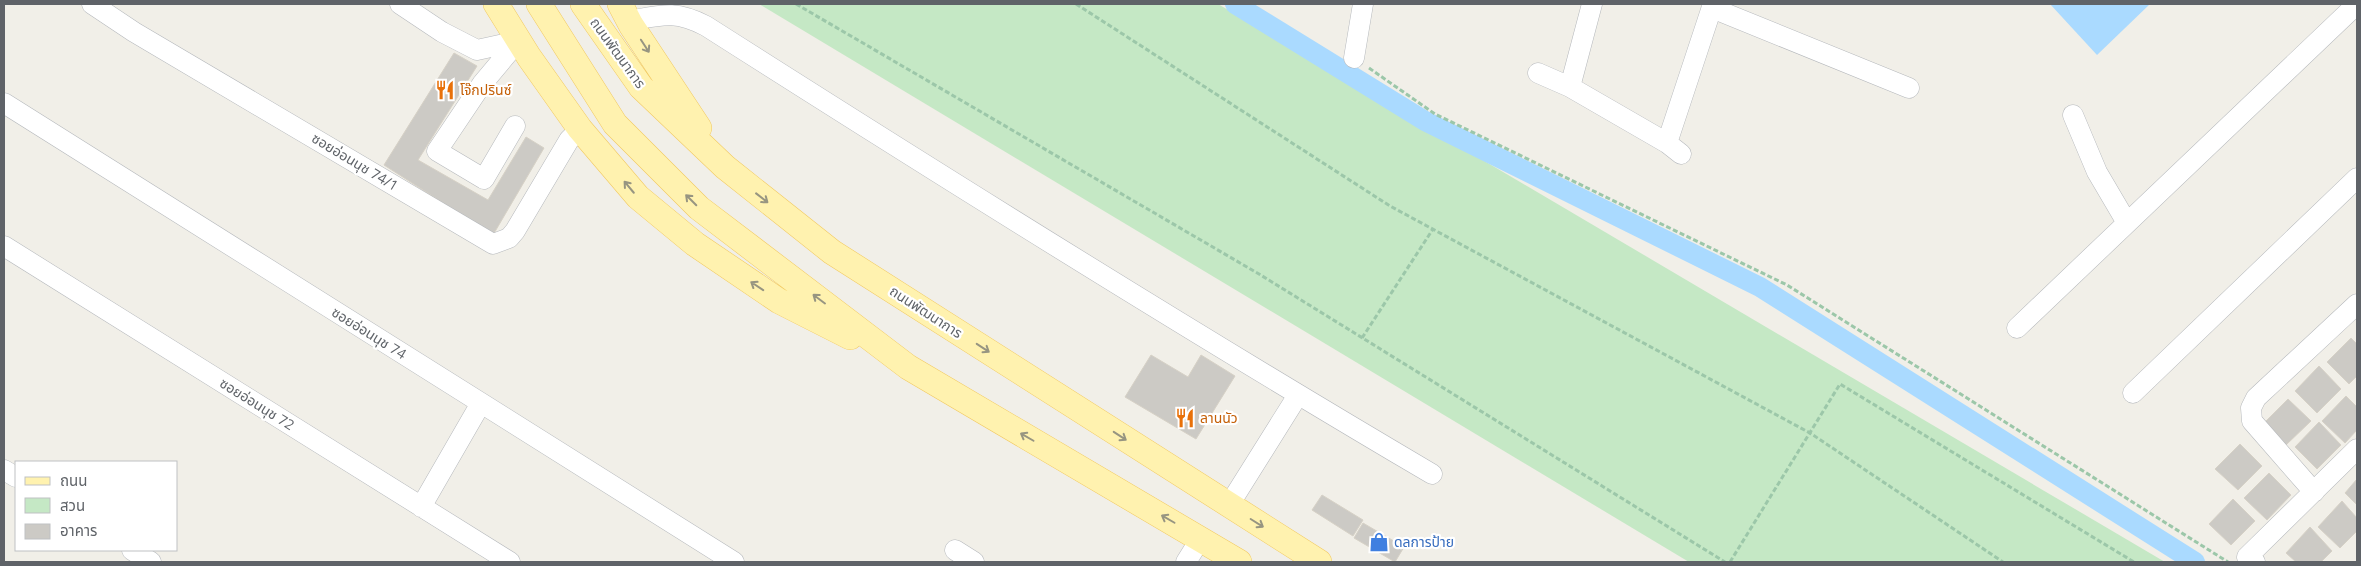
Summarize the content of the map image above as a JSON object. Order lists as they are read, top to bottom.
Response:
{
  "streets": {
    "main road": ["ถนนพัฒนาการ"],
    "street": ["ซอยอ่อนนุช 74/1", "ซอยอ่อนนุช 74", "ซอยอ่อนนุช 72"]
  },
  "places": {
    "restaurant": ["โจ๊กปรินซ์", "ลานนัว"],
    "shop": ["ดลการป้าย"]
  },
  "legend": ["ถนน", "สวน", "อาคาร"]
}
